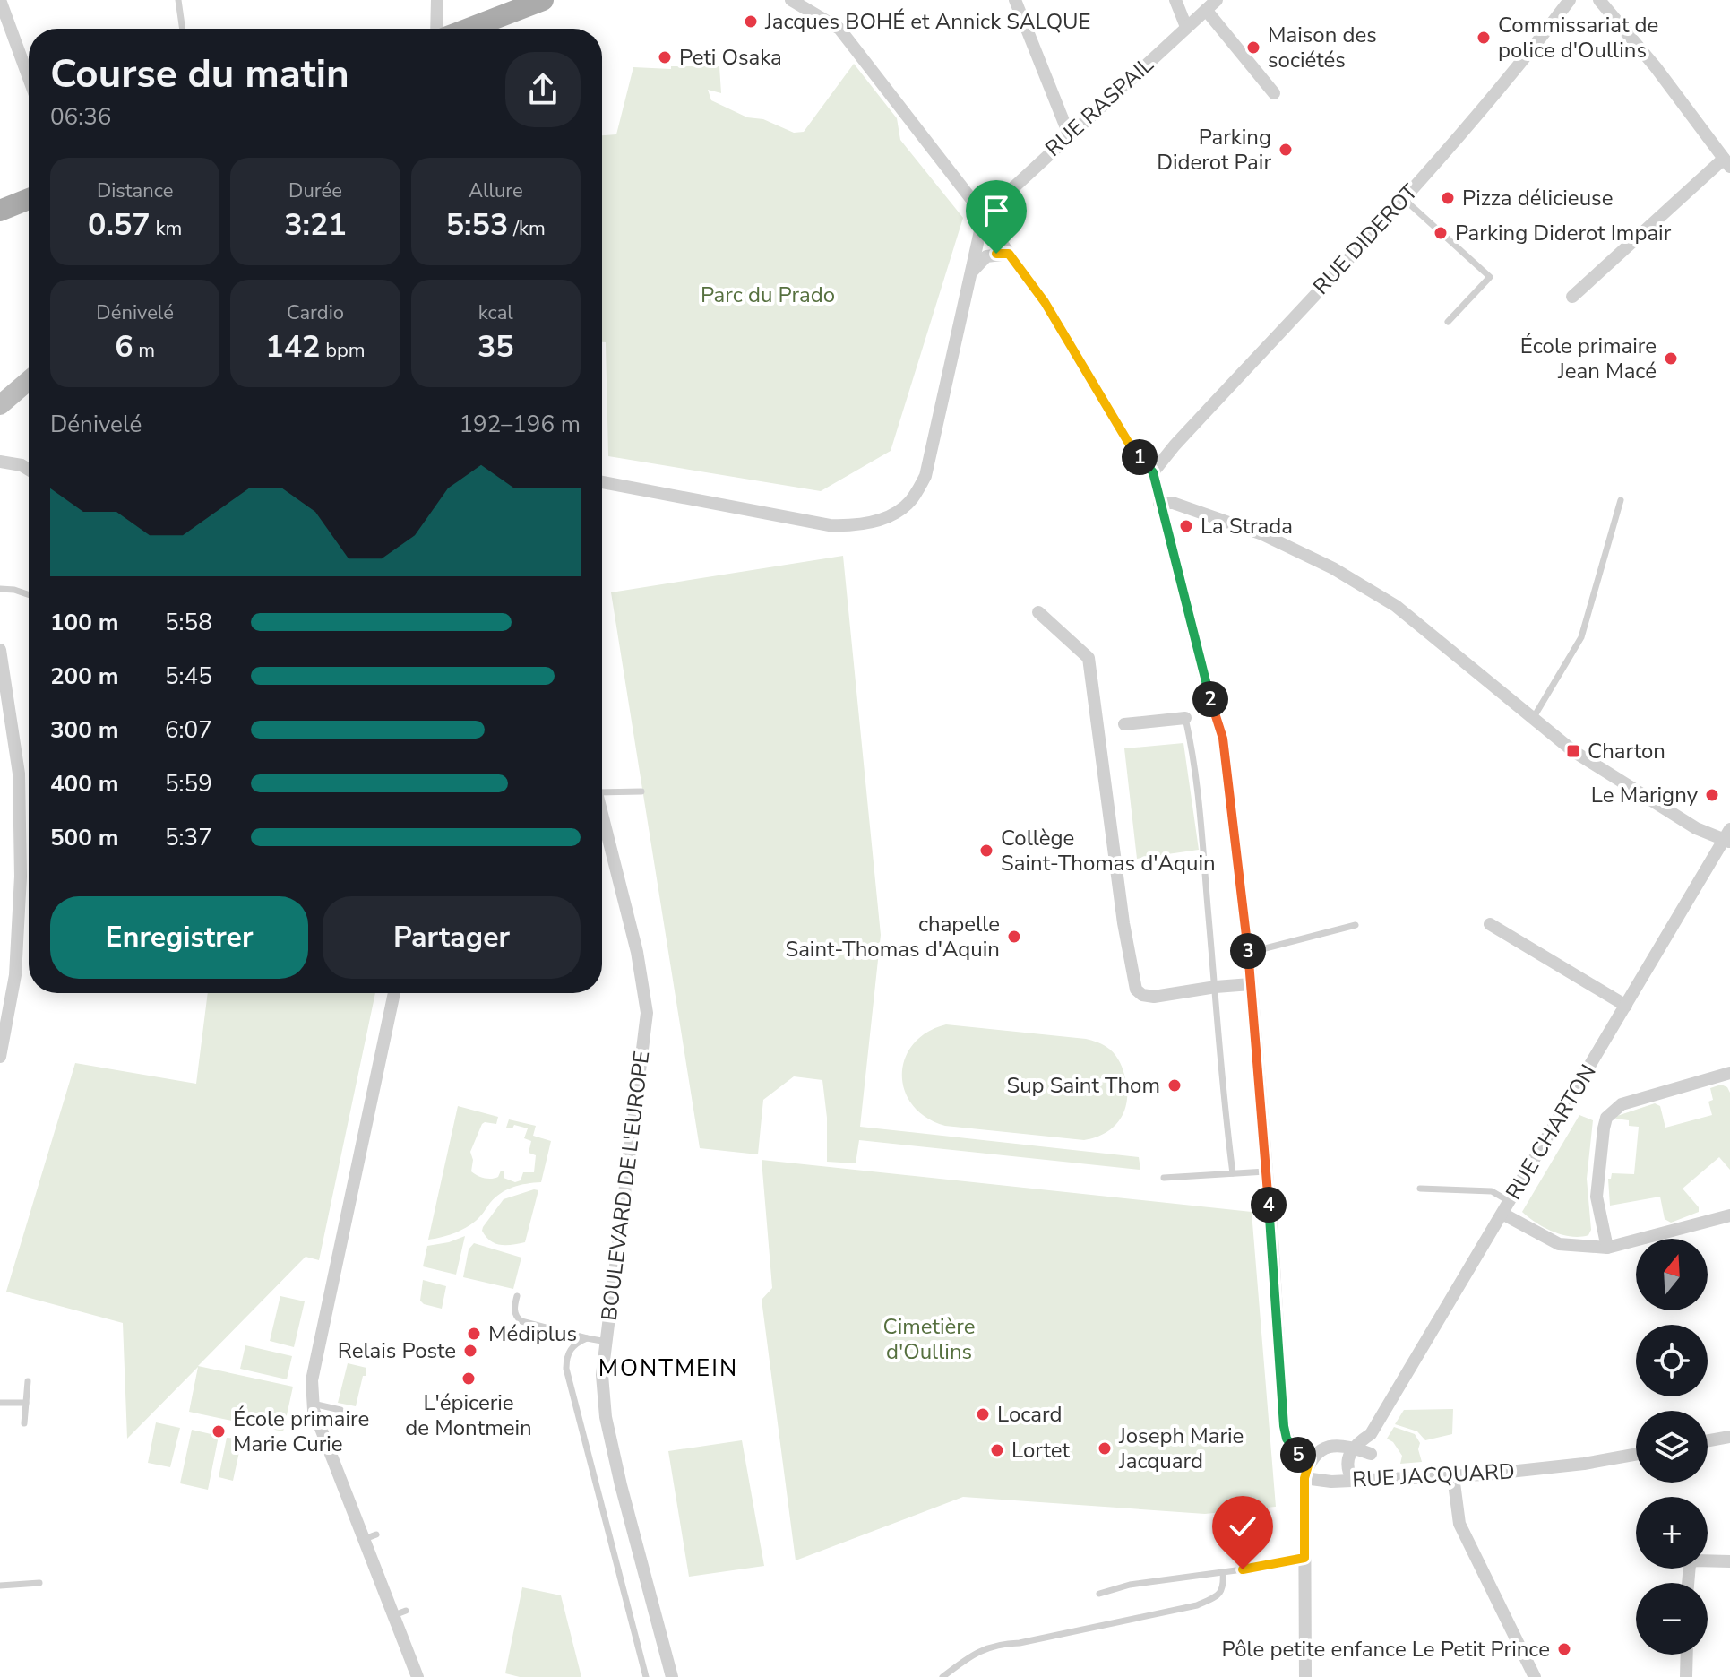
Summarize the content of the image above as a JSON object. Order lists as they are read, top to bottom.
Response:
{
  "streets": {
    "street": [
      "RUE RASPAIL",
      "RUE DIDEROT",
      "RUE CHARTON",
      "BOULEVARD DE L'EUROPE",
      "RUE JACQUARD"
    ]
  },
  "crossings": [
    ["RUE CHARTON", "RUE JACQUARD"]
  ],
  "districts": ["MONTMEIN"],
  "parks": ["Parc du Prado", "Cimetière d'Oullins"],
  "places": {
    "other": [
      "Jacques BOHÉ et Annick SALQUE",
      "Commissariat de police d'Oullins",
      "Maison des sociétés",
      "Peti Osaka",
      "Parking Diderot Pair",
      "Pizza délicieuse",
      "Parking Diderot Impair",
      "École primaire Jean Macé",
      "La Strada",
      "Le Marigny",
      "Collège Saint-Thomas d'Aquin",
      "chapelle Saint-Thomas d'Aquin",
      "Sup Saint Thom",
      "Médiplus",
      "Relais Poste",
      "L'épicerie de Montmein",
      "Locard",
      "École primaire Marie Curie",
      "Joseph Marie Jacquard",
      "Lortet",
      "Pôle petite enfance Le Petit Prince"
    ],
    "transit": ["Charton"]
  },
  "north": "top",
  "page": {
    "heading": ["Course du matin", "06:36"],
    "stats": [
      ["Distance", "0.57 km"],
      ["Durée", "3:21"],
      ["Allure", "5:53 /km"],
      ["Dénivelé", "6 m"],
      ["Cardio", "142 bpm"],
      ["kcal", "35"]
    ],
    "chart": ["Dénivelé", "192–196 m"],
    "pins": [
      "1",
      "2",
      "3",
      "4",
      "5"
    ],
    "list": [
      {
        "name": "100 m",
        "note": "5:58"
      },
      {
        "name": "200 m",
        "note": "5:45"
      },
      {
        "name": "300 m",
        "note": "6:07"
      },
      {
        "name": "400 m",
        "note": "5:59"
      },
      {
        "name": "500 m",
        "note": "5:37"
      }
    ],
    "buttons": ["Enregistrer", "Partager"],
    "map_buttons": ["+", "−"]
  }
}
